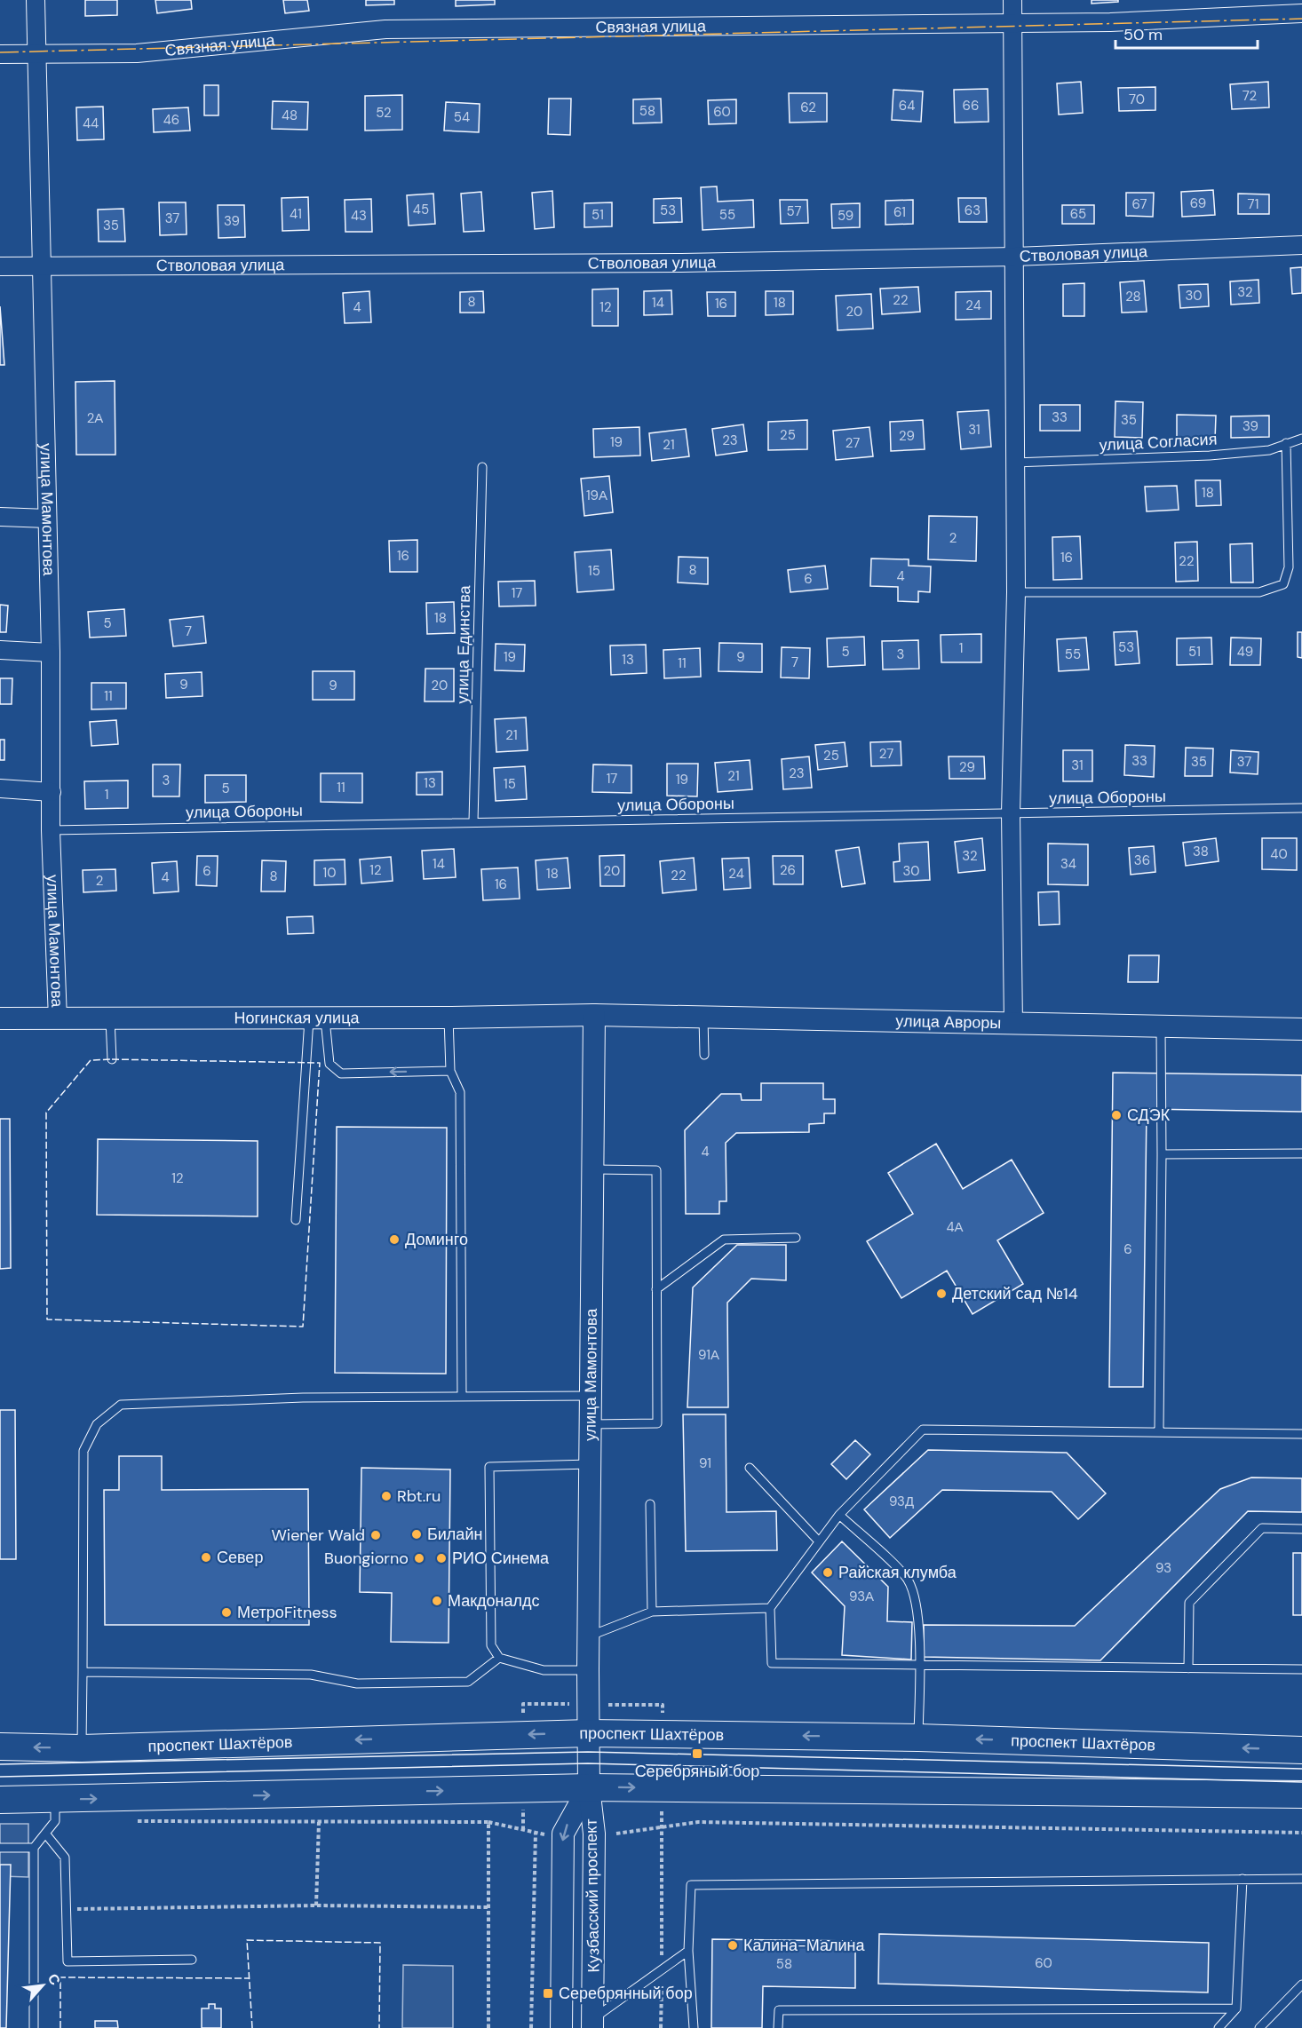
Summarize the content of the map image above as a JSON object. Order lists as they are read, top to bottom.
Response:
{
  "streets": {
    "main road": ["проспект Шахтёров"],
    "street": [
      "Связная улица",
      "Стволовая улица",
      "улица Мамонтова",
      "Ногинская улица",
      "улица Авроры",
      "Кузбасский проспект"
    ],
    "lane": ["улица Согласия", "улица Единства", "улица Обороны"]
  },
  "crossings": [
    ["Связная улица", "улица Мамонтова"],
    ["Стволовая улица", "улица Мамонтова"],
    ["улица Мамонтова", "улица Обороны"],
    ["улица Мамонтова", "Ногинская улица"],
    ["улица Мамонтова", "улица Авроры"],
    ["улица Мамонтова", "проспект Шахтёров"],
    ["улица Мамонтова", "Кузбасский проспект"],
    ["улица Единства", "улица Обороны"],
    ["Ногинская улица", "улица Авроры"]
  ],
  "places": {
    "other": [
      "СДЭК",
      "Доминго",
      "Детский сад №14",
      "Rbt.ru",
      "Билайн",
      "Wiener Wald",
      "Север",
      "Buongiorno",
      "РИО Синема",
      "Райская клумба",
      "Макдоналдс",
      "МетроFitness",
      "Калина-Малина"
    ],
    "transit": ["Серебряный бор", "Серебрянный бор"]
  },
  "house_numbers": [
    "72",
    "70",
    "64",
    "66",
    "62",
    "58",
    "60",
    "52",
    "48",
    "54",
    "46",
    "44",
    "69",
    "67",
    "71",
    "45",
    "53",
    "63",
    "57",
    "61",
    "41",
    "65",
    "51",
    "55",
    "43",
    "59",
    "37",
    "39",
    "35",
    "32",
    "30",
    "28",
    "22",
    "8",
    "14",
    "18",
    "16",
    "24",
    "4",
    "12",
    "20",
    "33",
    "2А",
    "35",
    "39",
    "31",
    "25",
    "29",
    "23",
    "19",
    "27",
    "21",
    "18",
    "19А",
    "2",
    "16",
    "16",
    "22",
    "8",
    "15",
    "4",
    "6",
    "17",
    "18",
    "5",
    "7",
    "53",
    "1",
    "5",
    "51",
    "49",
    "3",
    "55",
    "19",
    "9",
    "13",
    "7",
    "11",
    "9",
    "9",
    "20",
    "11",
    "21",
    "27",
    "25",
    "33",
    "35",
    "37",
    "31",
    "29",
    "23",
    "21",
    "17",
    "19",
    "3",
    "13",
    "15",
    "11",
    "5",
    "1",
    "38",
    "40",
    "32",
    "36",
    "14",
    "34",
    "12",
    "26",
    "6",
    "20",
    "30",
    "10",
    "18",
    "24",
    "22",
    "8",
    "4",
    "2",
    "16",
    "4",
    "12",
    "4А",
    "6",
    "91А",
    "91",
    "93Д",
    "93",
    "93А",
    "60",
    "58"
  ],
  "scale_bar": "50 m",
  "north": "top right"
}
